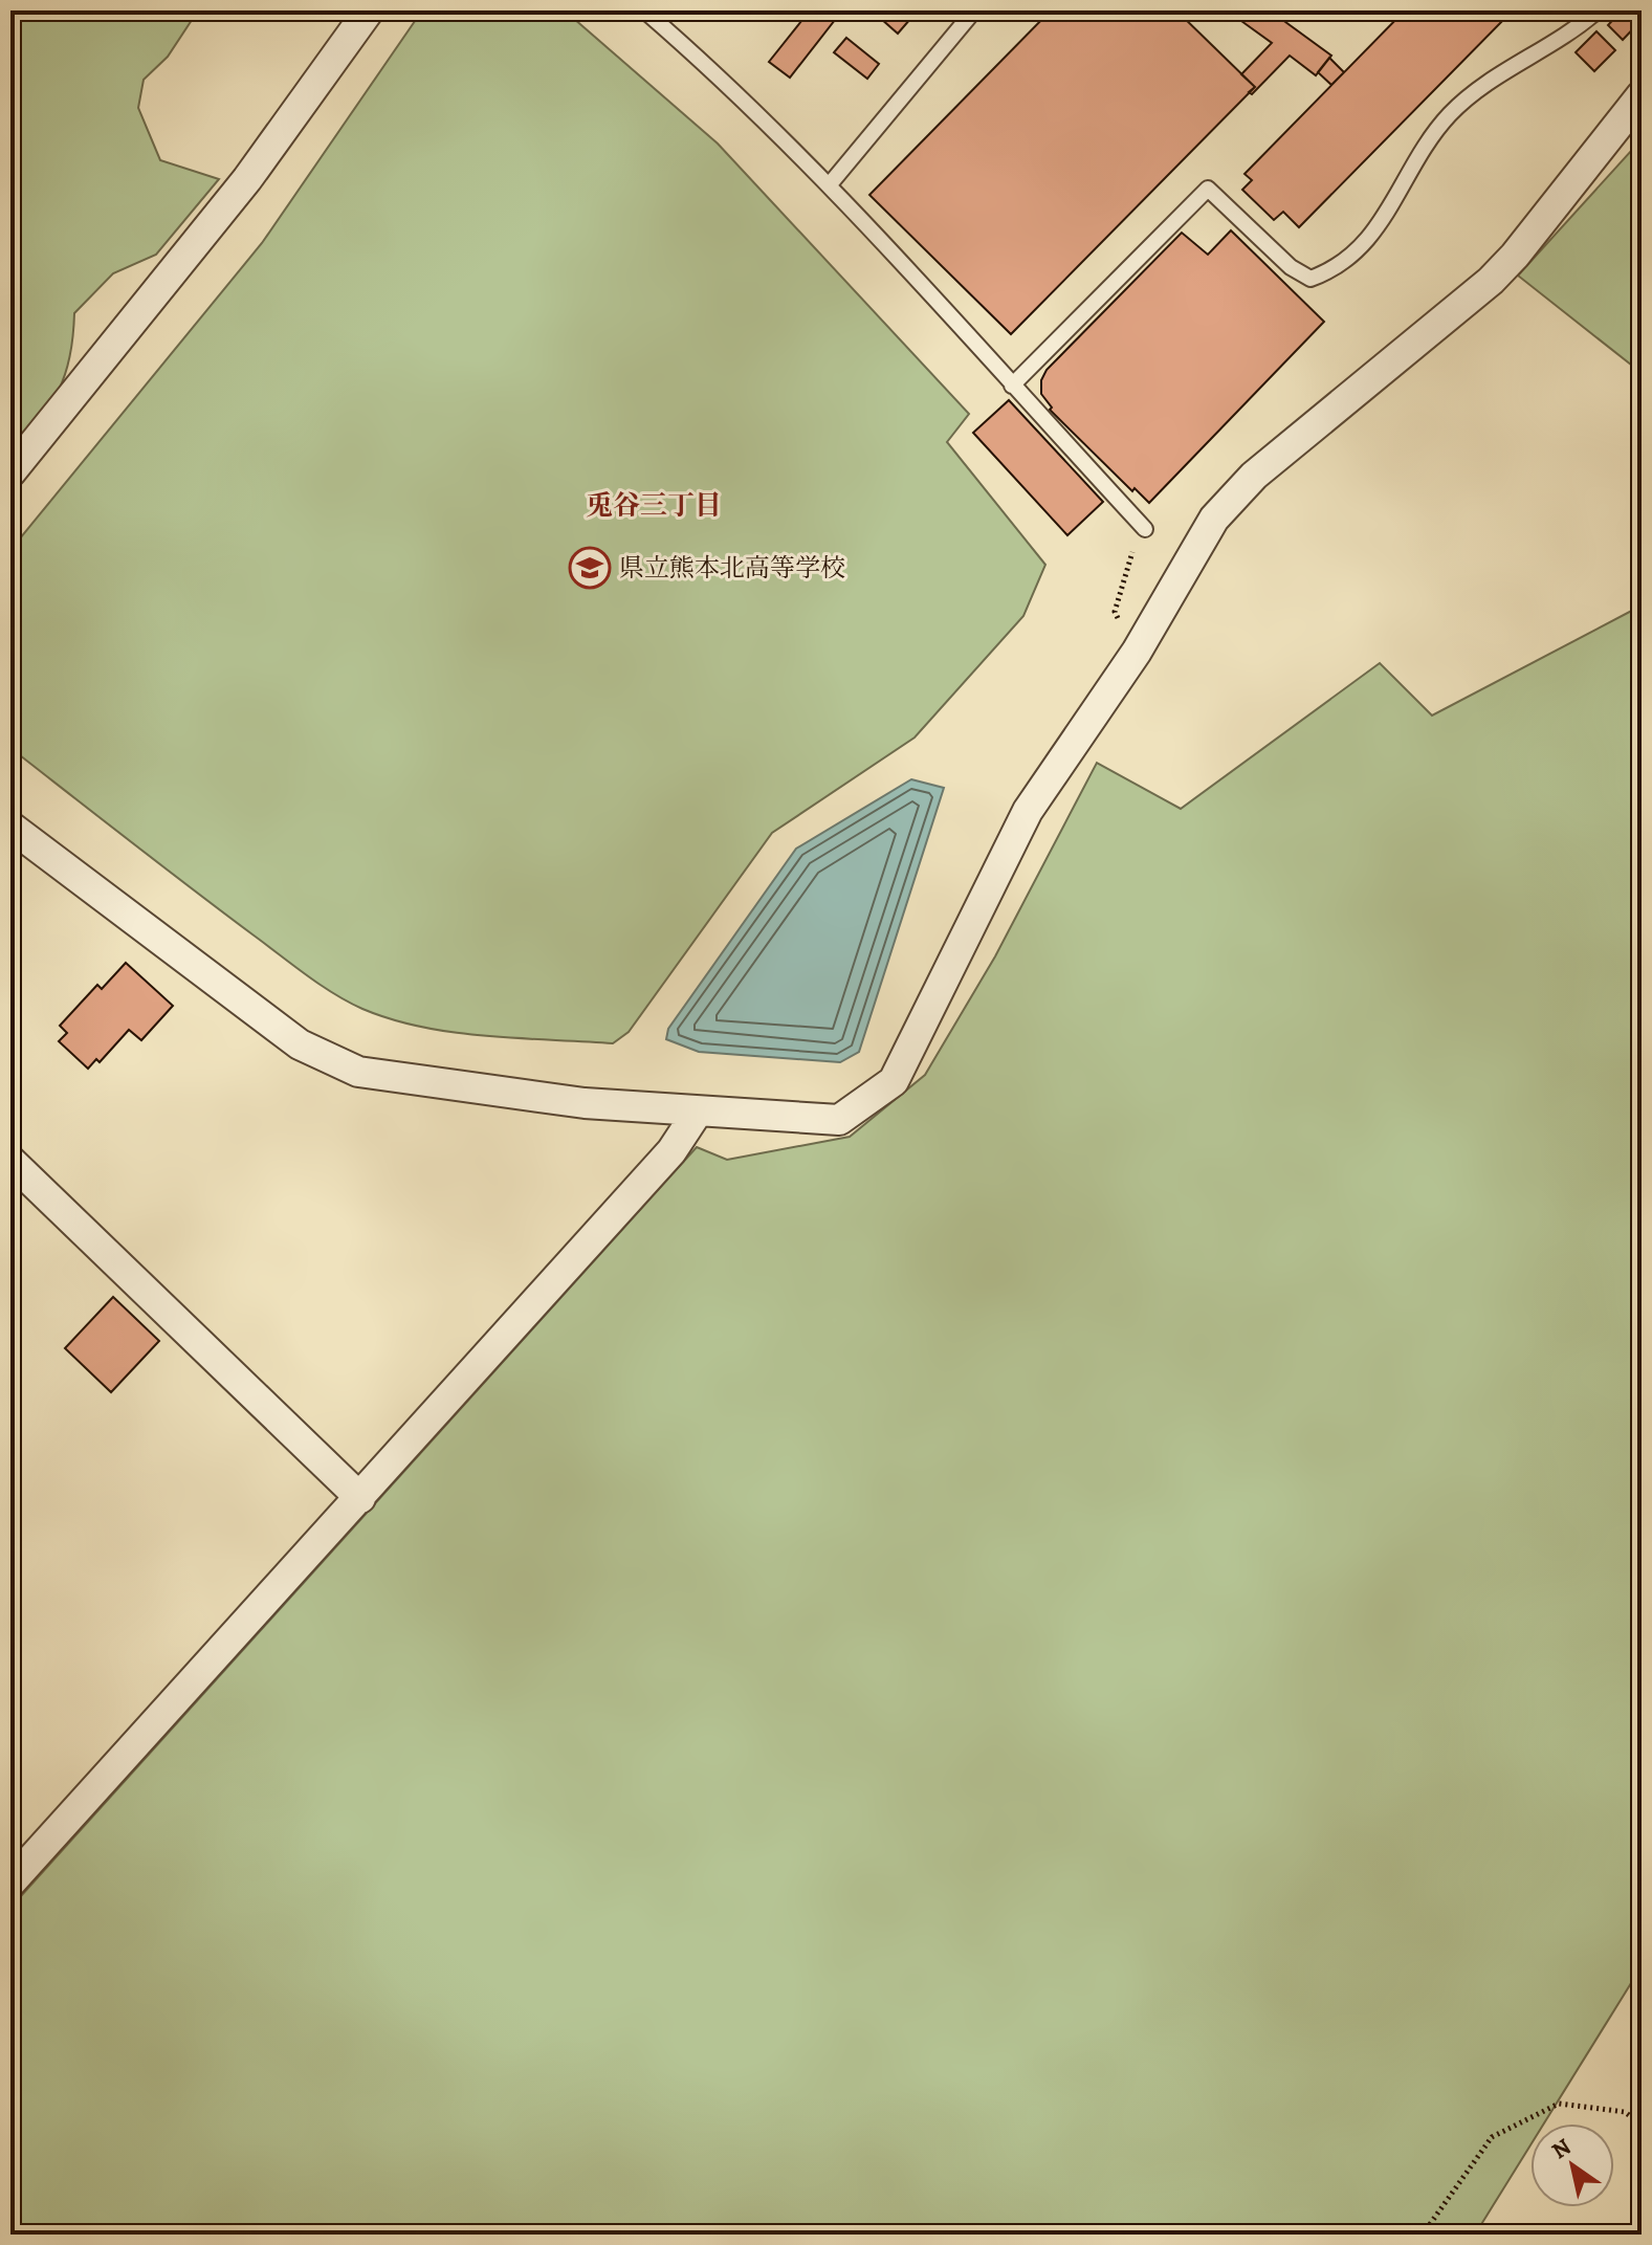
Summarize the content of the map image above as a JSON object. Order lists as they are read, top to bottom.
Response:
{
  "districts": ["兎谷三丁目"],
  "places": {
    "school or university": ["県立熊本北高等学校"]
  },
  "north": "top left"
}
